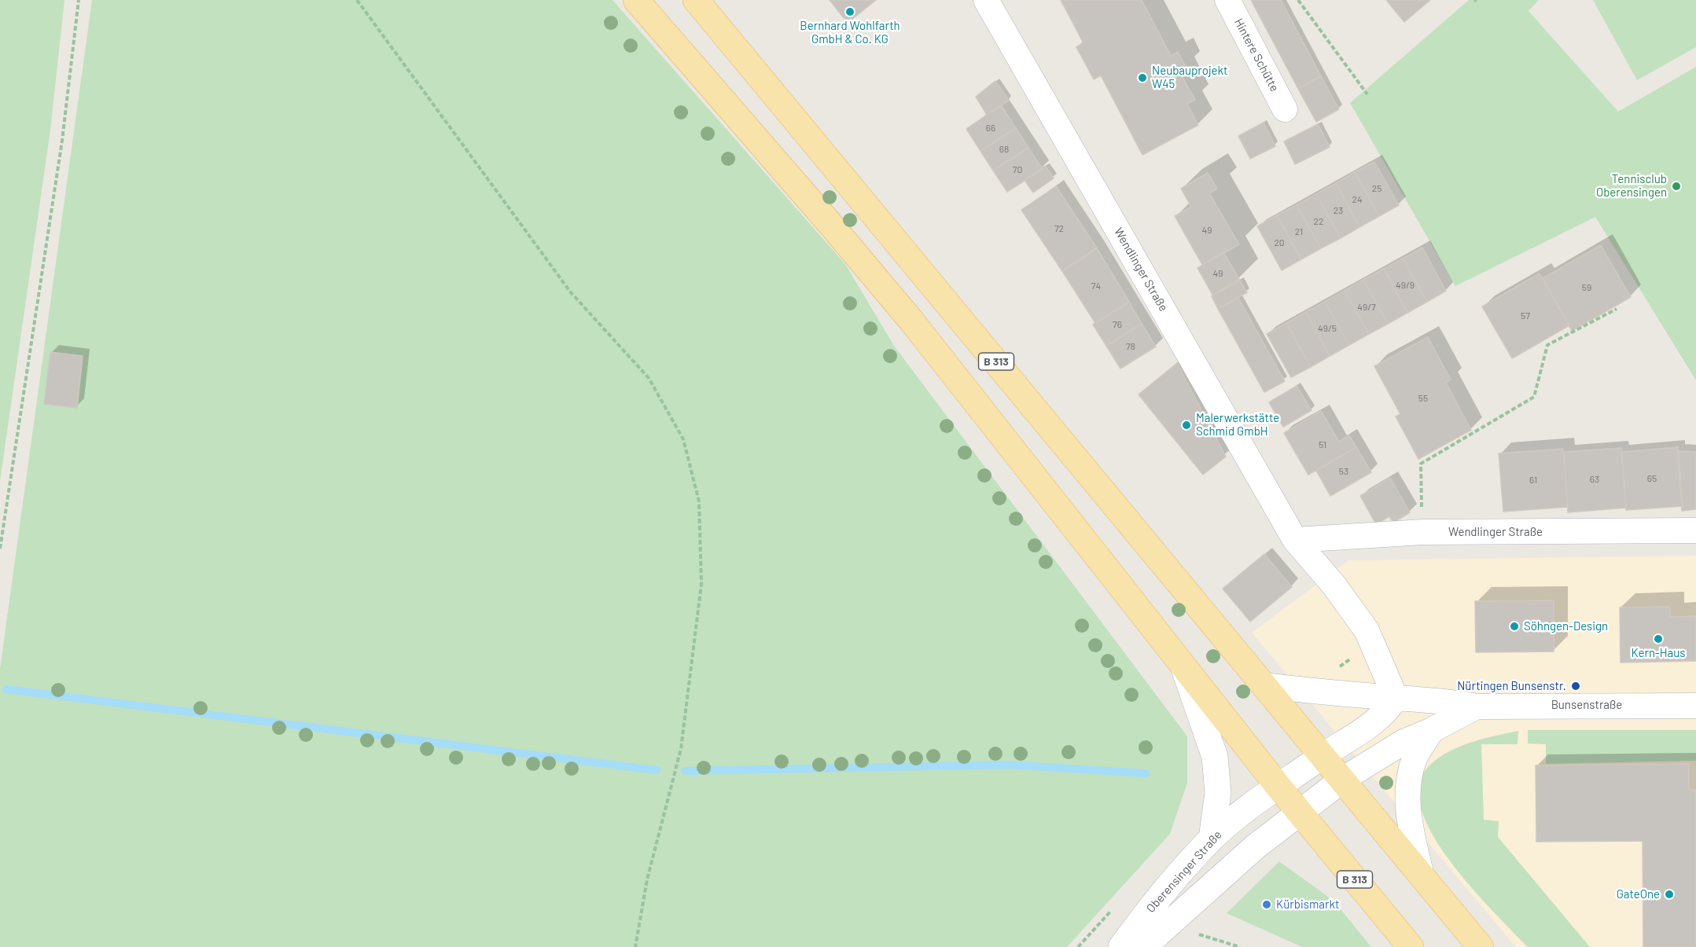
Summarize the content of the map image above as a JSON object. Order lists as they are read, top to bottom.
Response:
{
  "streets": {
    "main road": ["B 313"],
    "street": [
      "Hintere Schütte",
      "Wendlinger Straße",
      "Bunsenstraße",
      "Oberensinger Straße"
    ]
  },
  "crossings": [
    ["Wendlinger Straße", "Bunsenstraße"],
    ["B 313", "Bunsenstraße"],
    ["B 313", "Oberensinger Straße"],
    ["Bunsenstraße", "Oberensinger Straße"]
  ],
  "places": [
    "Bernhard Wohlfarth GmbH & Co. KG",
    "Neubauprojekt W45",
    "Tennisclub Oberensingen",
    "Malerwerkstätte Schmid GmbH",
    "Söhngen-Design",
    "Kern-Haus",
    "Nürtingen Bunsenstr.",
    "GateOne",
    "Kürbismarkt"
  ],
  "house_numbers": [
    "66",
    "68",
    "70",
    "25",
    "24",
    "23",
    "22",
    "72",
    "49",
    "21",
    "20",
    "49",
    "49/9",
    "74",
    "59",
    "49/7",
    "57",
    "76",
    "49/5",
    "78",
    "55",
    "51",
    "53",
    "65",
    "63",
    "61"
  ]
}
